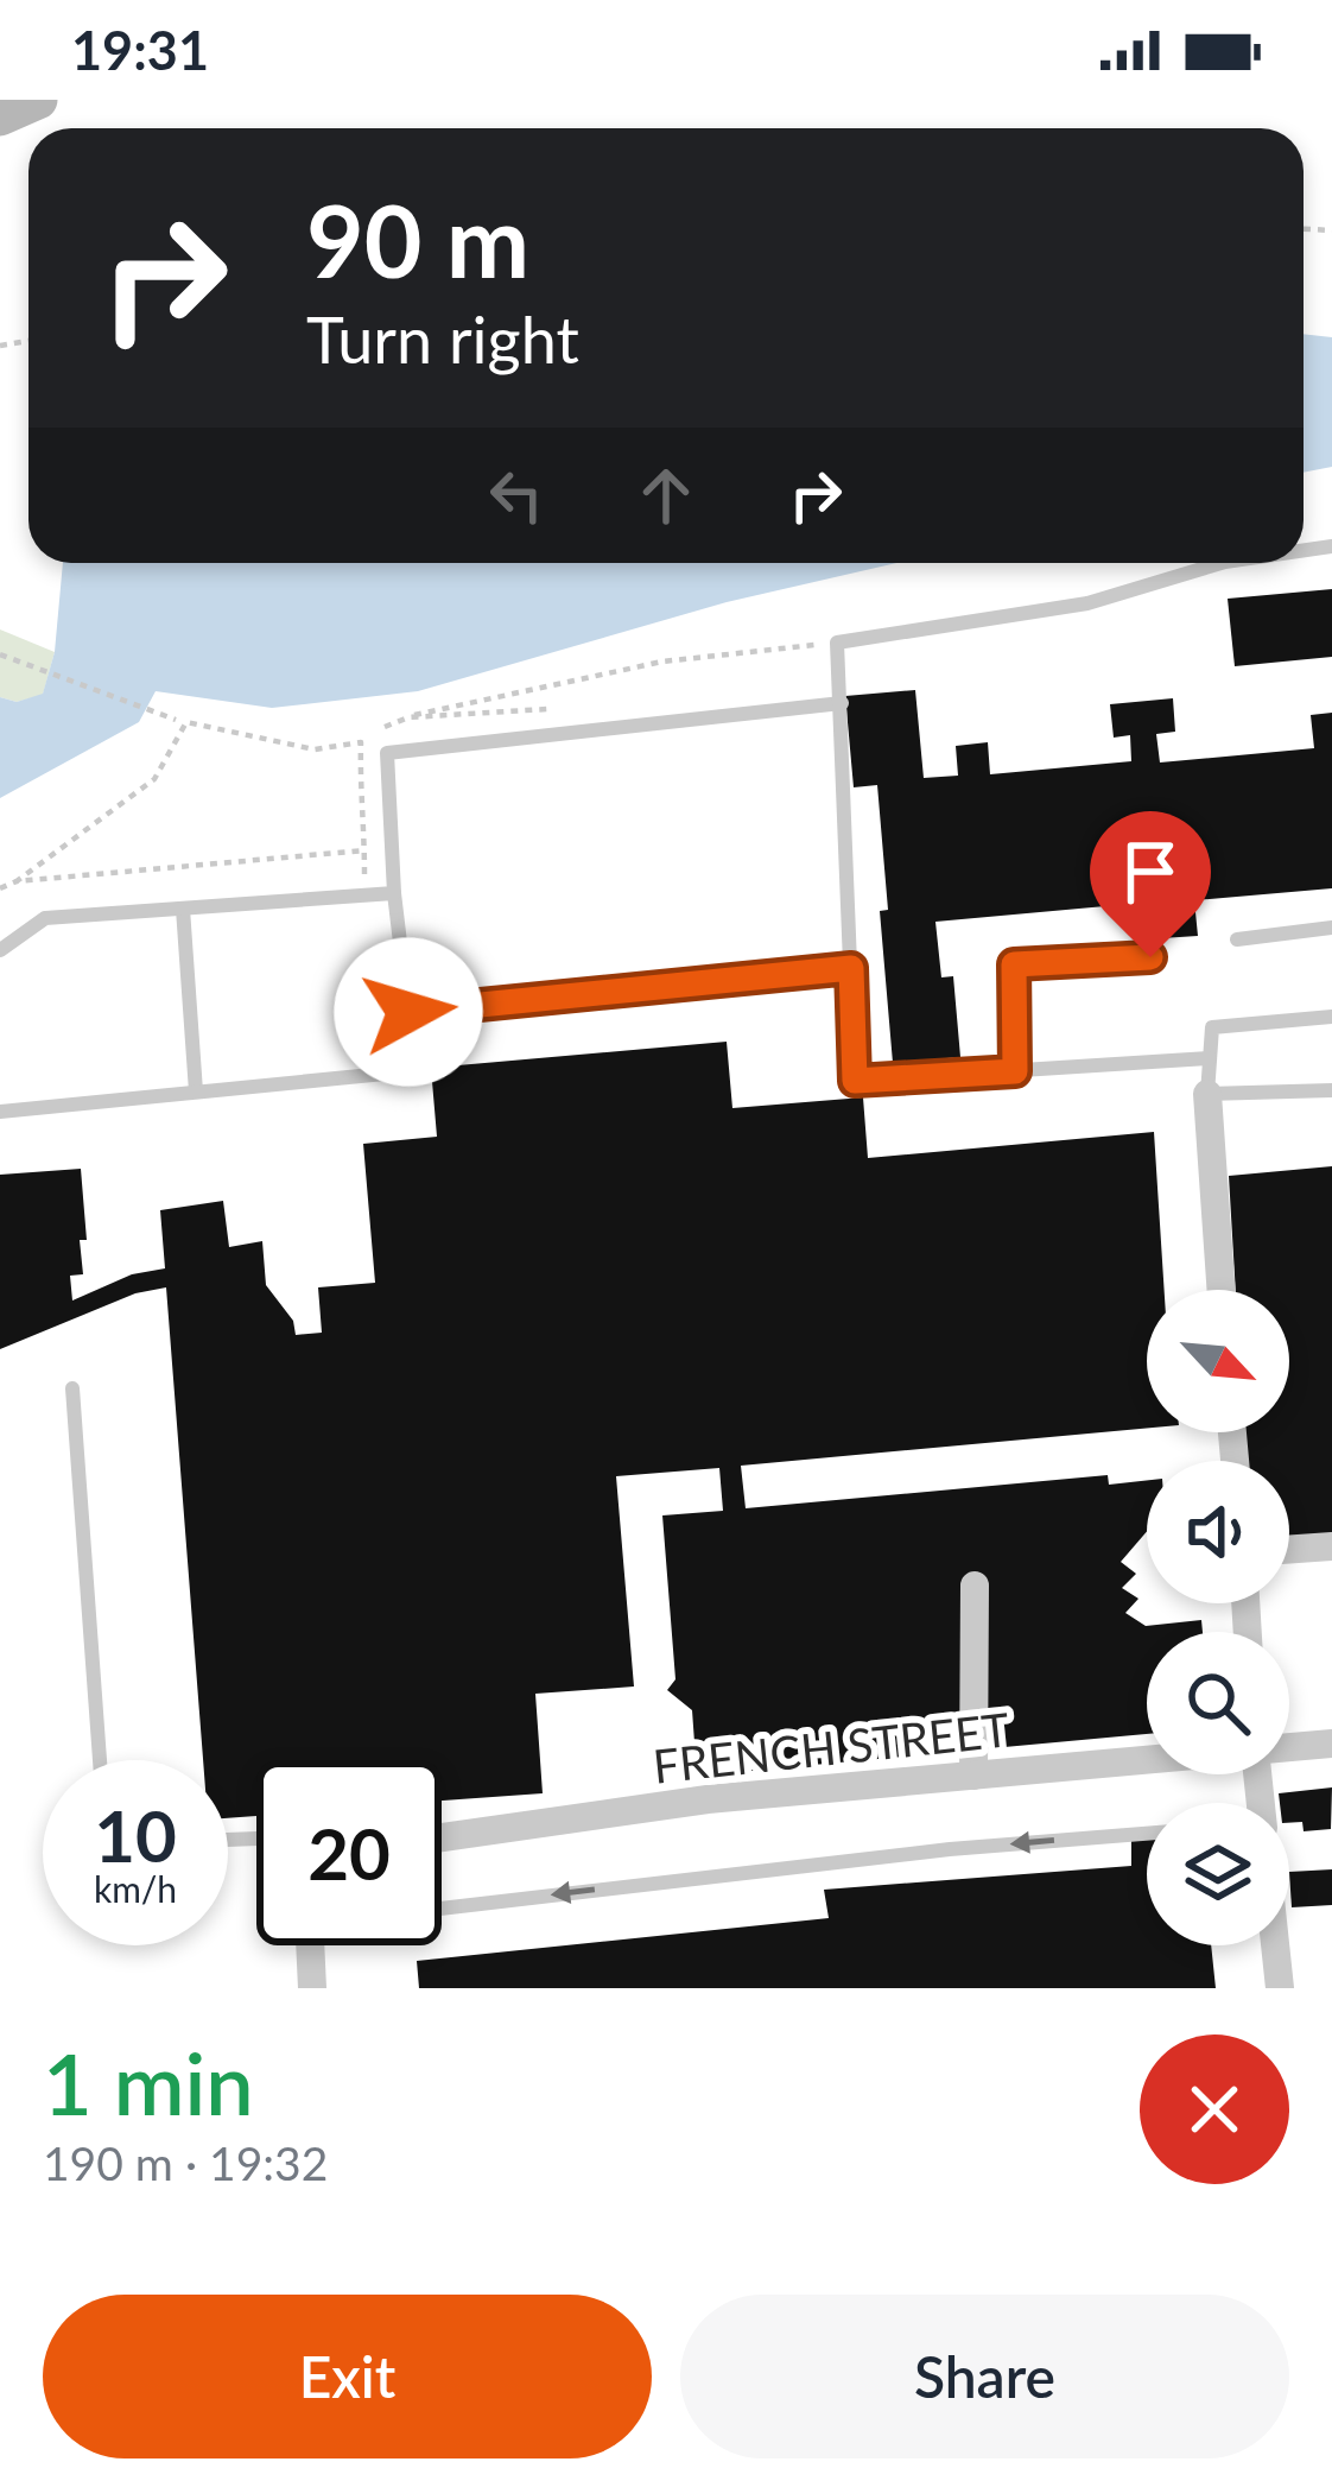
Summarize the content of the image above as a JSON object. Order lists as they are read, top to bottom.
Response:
{
  "streets": {
    "street": ["FRENCH STREET"]
  },
  "north": "bottom right",
  "page": {
    "status": "19:31",
    "turn": ["90 m", "Turn right"],
    "speed": "10 km/h",
    "limit": "20",
    "heading": ["1 min", "190 m · 19:32"],
    "buttons": ["Exit", "Share"]
  }
}
